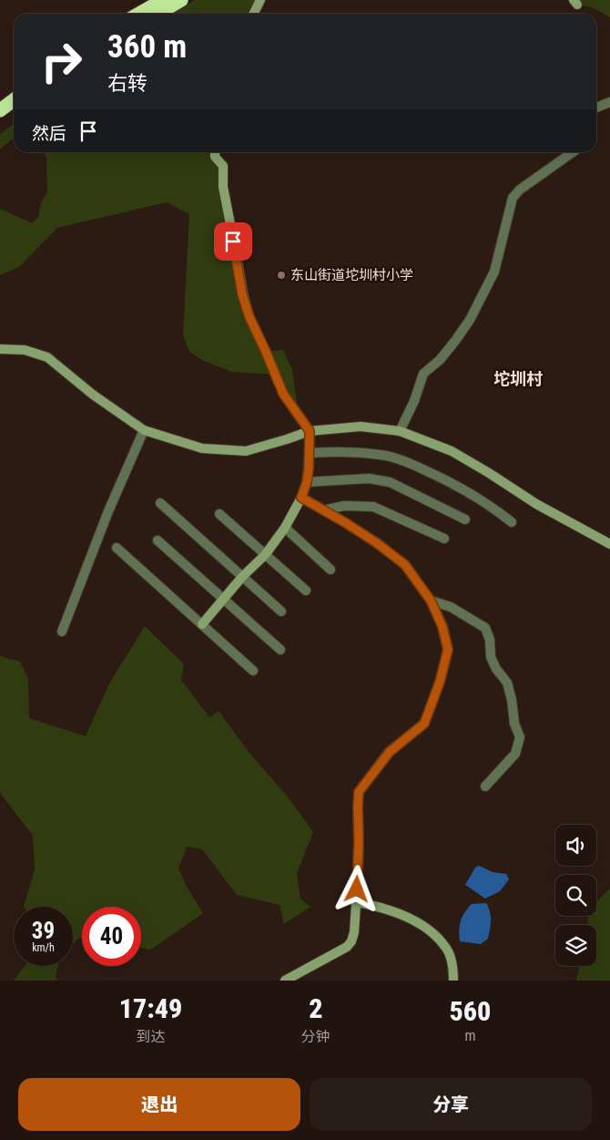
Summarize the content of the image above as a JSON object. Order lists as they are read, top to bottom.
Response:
{
  "districts": ["坨圳村"],
  "places": ["东山街道坨圳村小学"],
  "page": {
    "turn": ["360 m", "右转"],
    "then": "然后",
    "speed": "39 km/h",
    "limit": "40",
    "eta": [
      "17:49",
      "到达",
      "2",
      "分钟",
      "560",
      "m"
    ],
    "buttons": ["退出", "分享"]
  }
}
